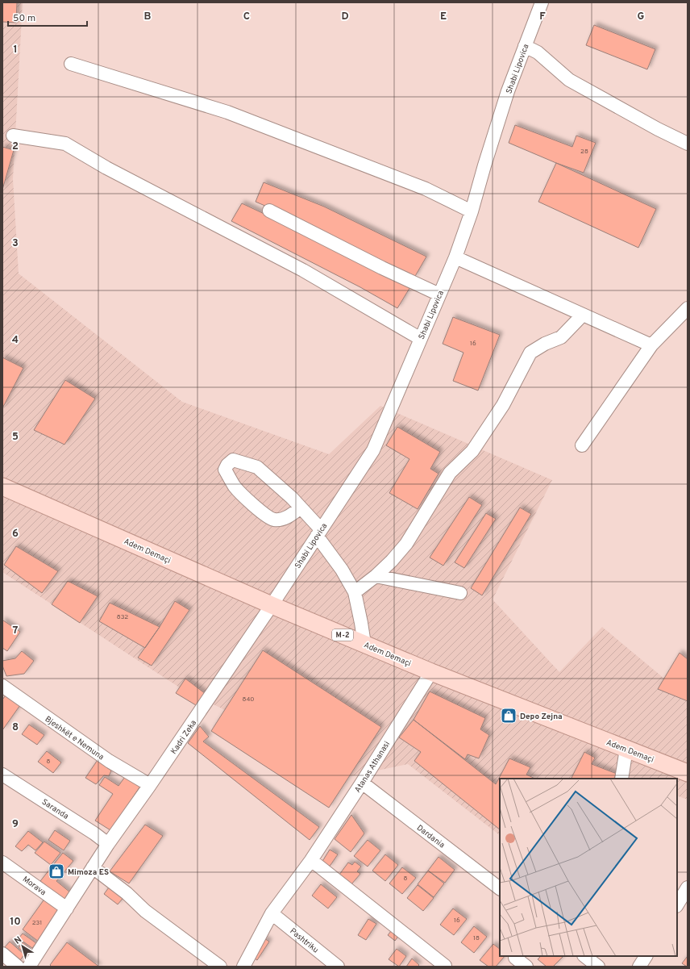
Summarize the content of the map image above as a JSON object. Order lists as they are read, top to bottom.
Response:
{
  "streets": {
    "main road": ["Adem Demaçi", "M-2"],
    "street": [
      "Shabi Lipovica",
      "Kadri Zeka",
      "Bjeshkët e Nemuna",
      "Atanas Athanasi",
      "Saranda",
      "Dardania",
      "Morava",
      "Pashtriku"
    ]
  },
  "crossings": [
    ["Shabi Lipovica", "Adem Demaçi"],
    ["Shabi Lipovica", "Kadri Zeka"],
    ["Adem Demaçi", "Kadri Zeka"],
    ["Adem Demaçi", "Atanas Athanasi"],
    ["Kadri Zeka", "Bjeshkët e Nemuna"],
    ["Kadri Zeka", "Saranda"],
    ["Kadri Zeka", "Morava"],
    ["Atanas Athanasi", "Dardania"],
    ["Atanas Athanasi", "Pashtriku"]
  ],
  "places": {
    "shop": ["Depo Zejna", "Mimoza ES"]
  },
  "house_numbers": [
    "28",
    "16",
    "832",
    "840",
    "8",
    "8",
    "16",
    "231",
    "18"
  ],
  "scale_bar": "50 m",
  "north": "top left",
  "grid": {
    "columns": [
      "B",
      "C",
      "D",
      "E",
      "F",
      "G"
    ],
    "rows": [
      "1",
      "2",
      "3",
      "4",
      "5",
      "6",
      "7",
      "8",
      "9",
      "10"
    ]
  }
}
